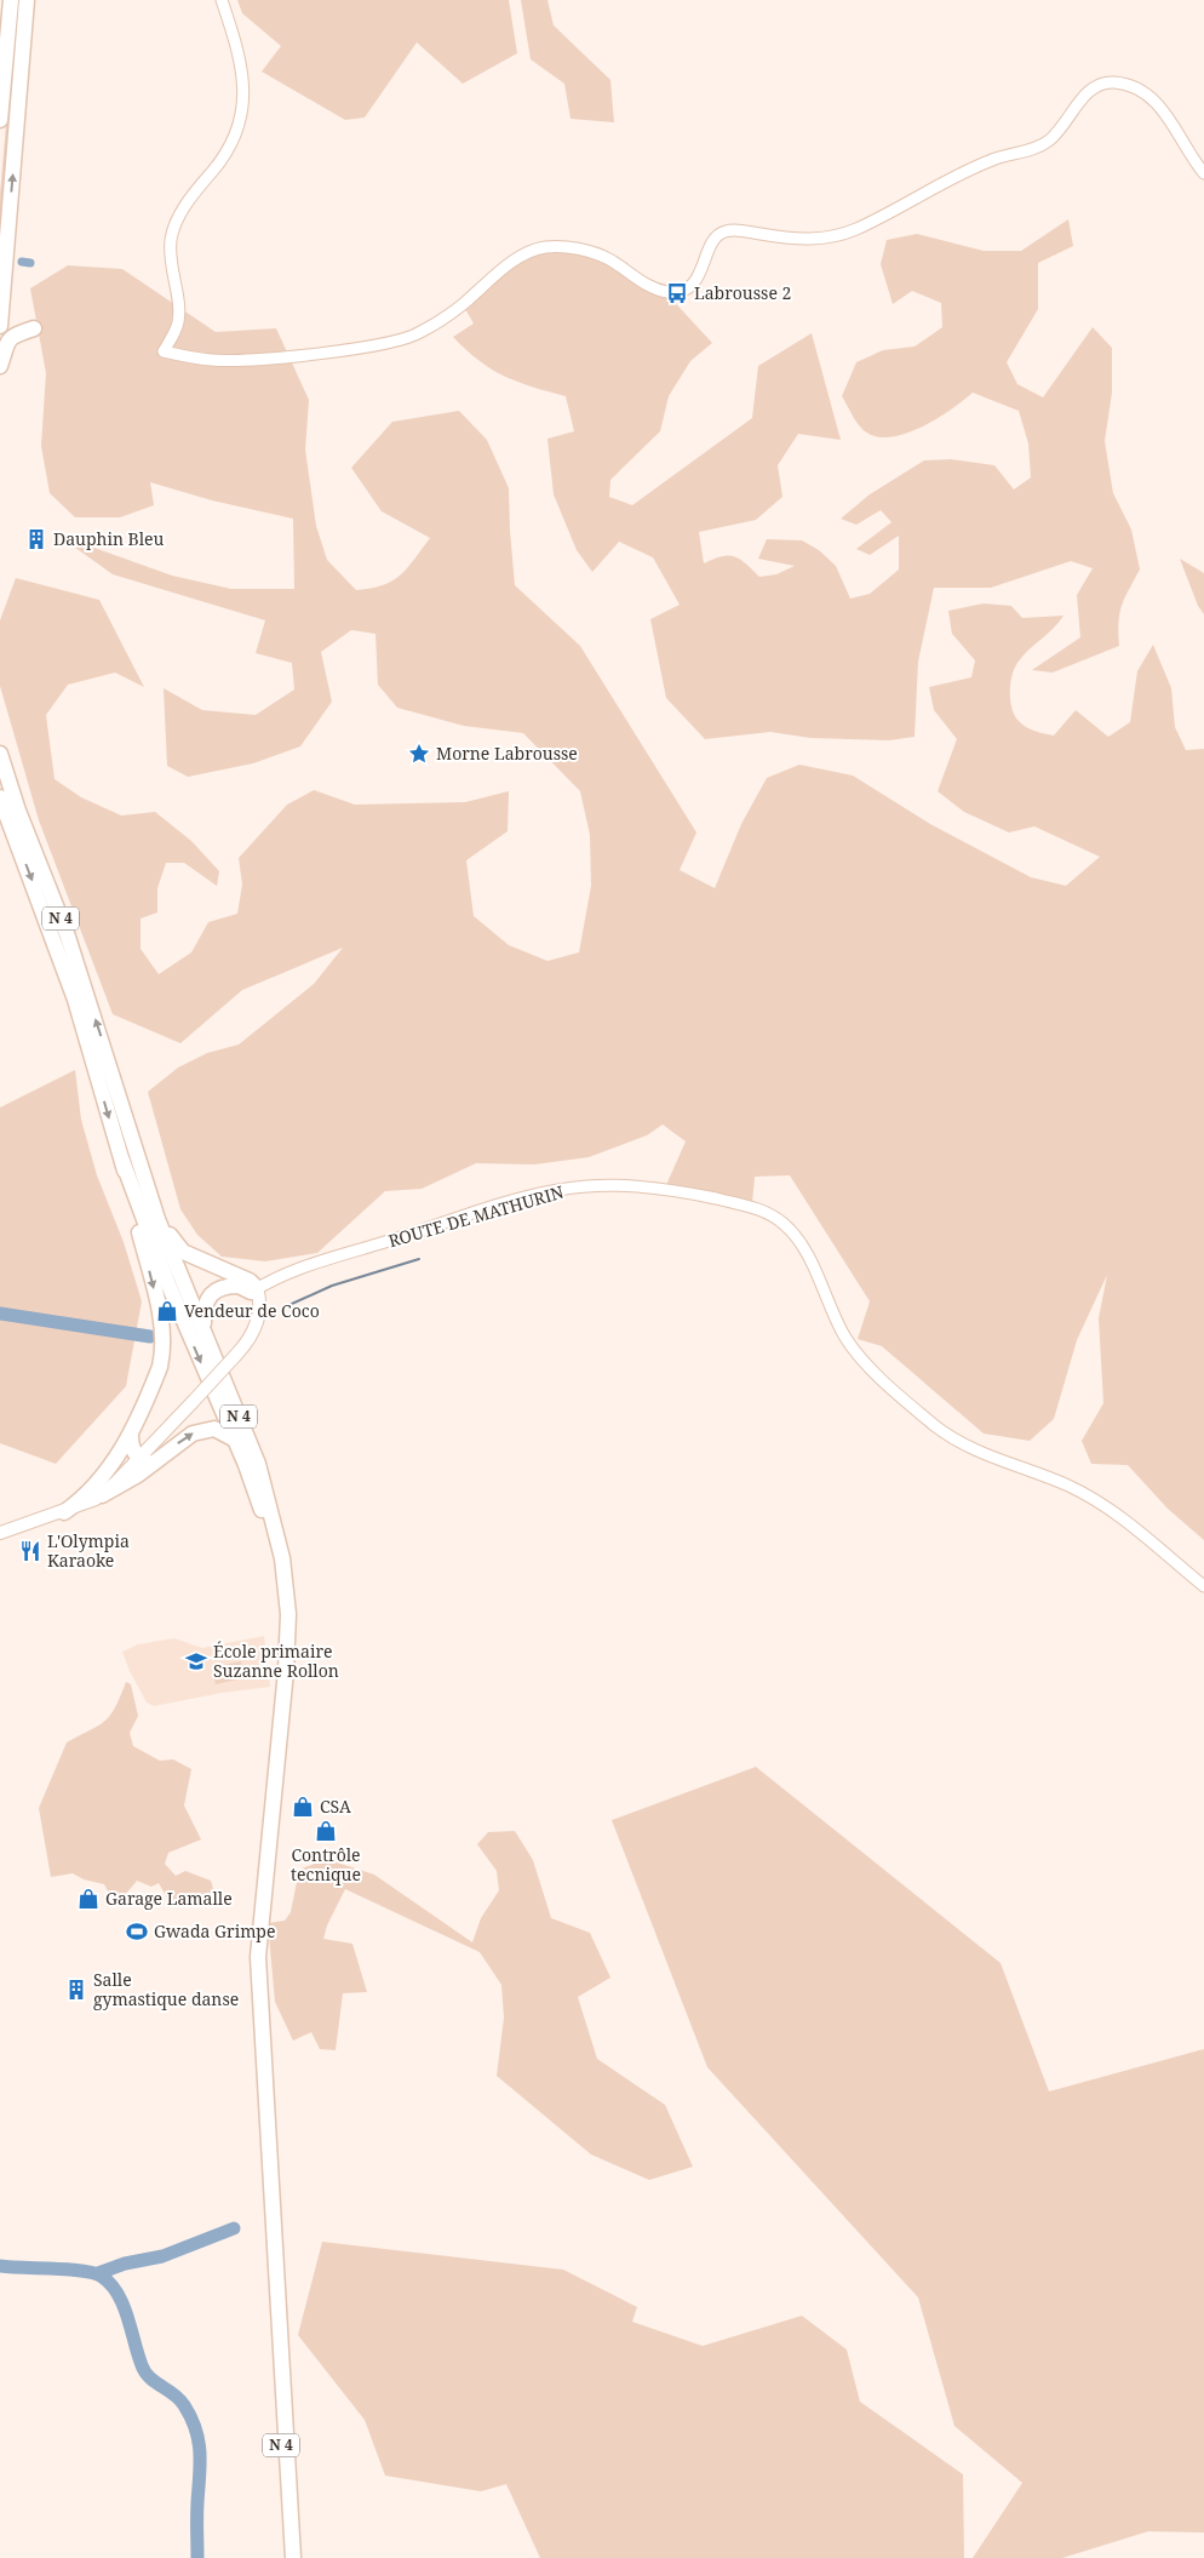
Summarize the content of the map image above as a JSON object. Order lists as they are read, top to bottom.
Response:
{
  "streets": {
    "highway": ["N 4"],
    "street": ["ROUTE DE MATHURIN"]
  },
  "places": {
    "bus stop": ["Labrousse 2"],
    "building": ["Dauphin Bleu", "Salle gymastique danse"],
    "place": ["Morne Labrousse"],
    "shop": [
      "Vendeur de Coco",
      "CSA",
      "Contrôle tecnique",
      "Garage Lamalle"
    ],
    "restaurant": ["L'Olympia Karaoke"],
    "school or university": ["École primaire Suzanne Rollon"],
    "sports": ["Gwada Grimpe"]
  }
}
